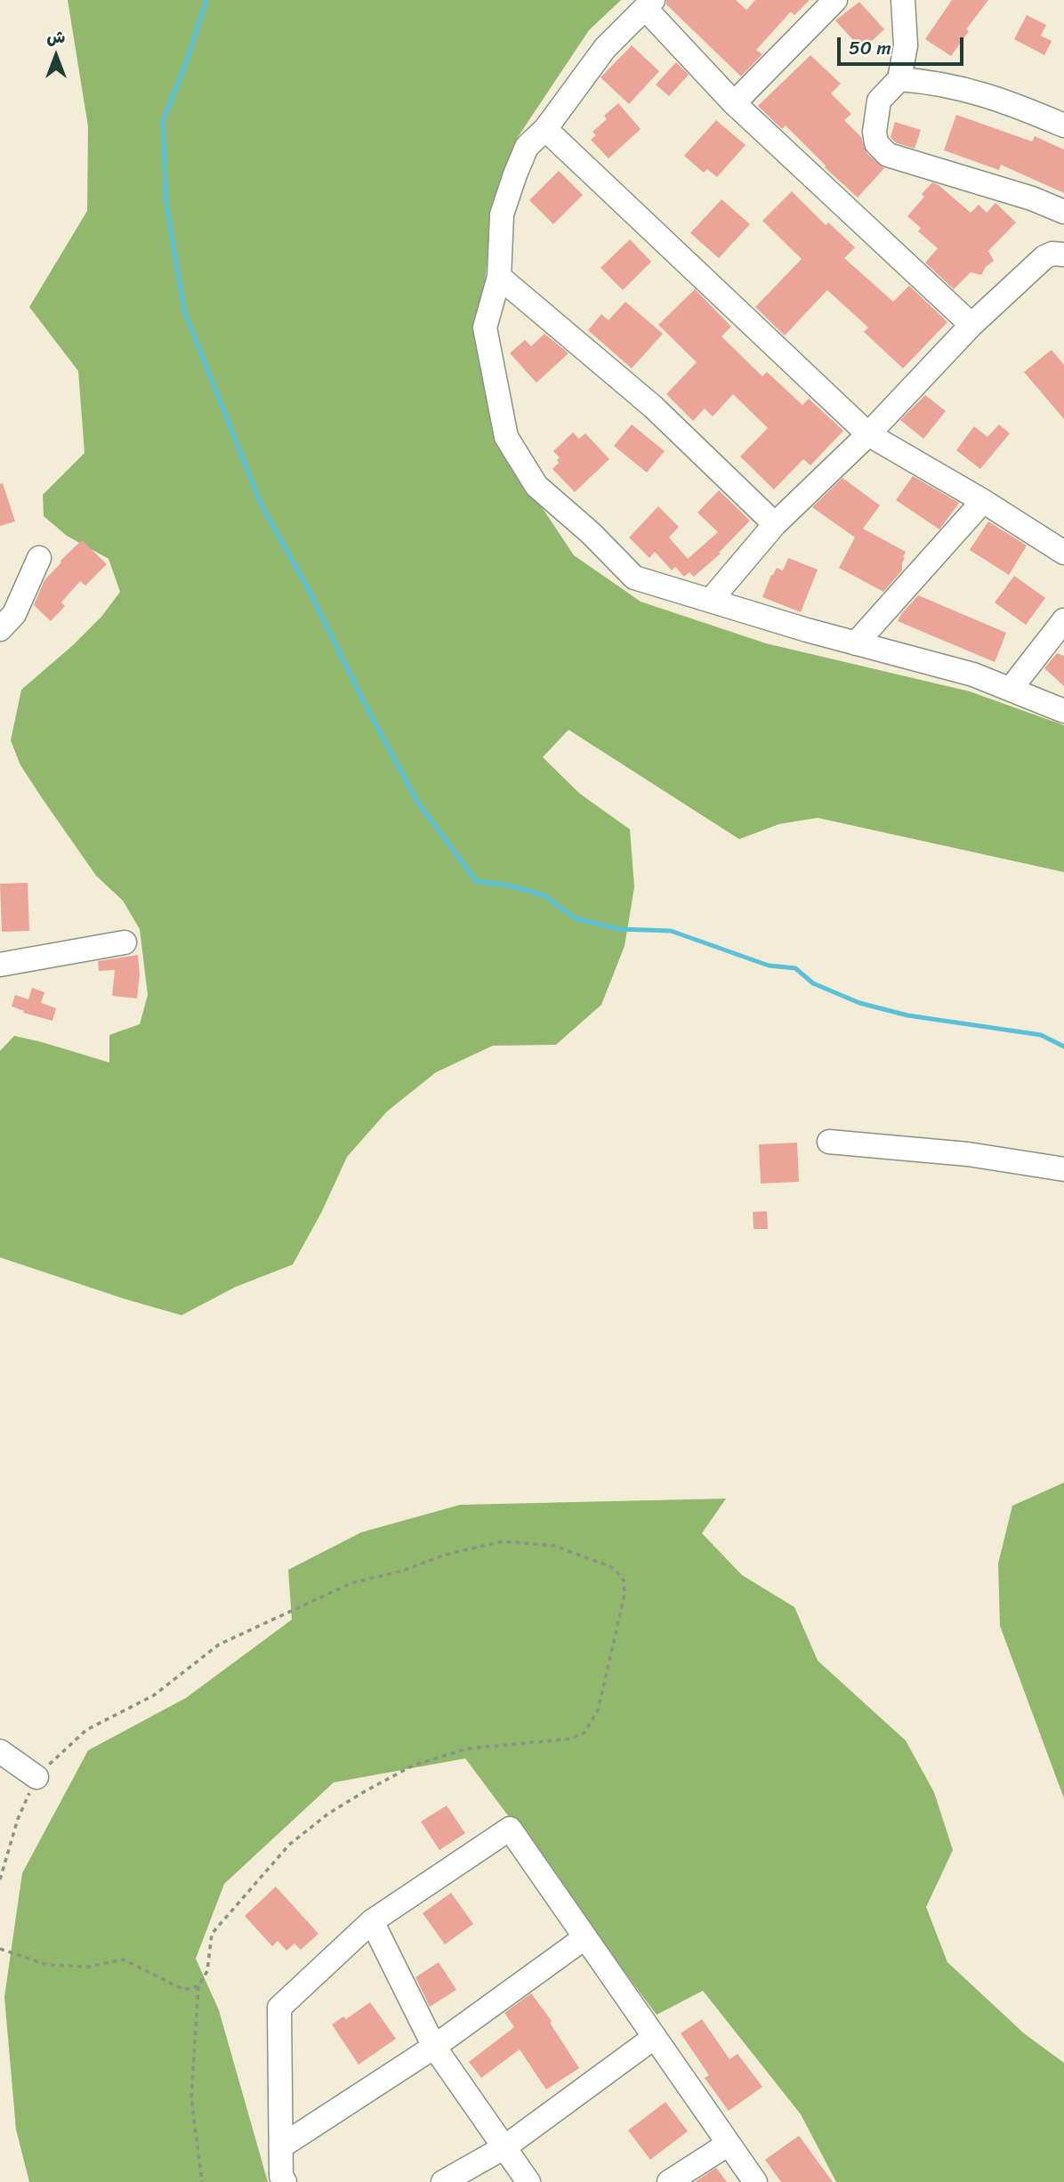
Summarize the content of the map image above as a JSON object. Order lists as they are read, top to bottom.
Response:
{
  "scale_bar": "50 m",
  "north": "top"
}
